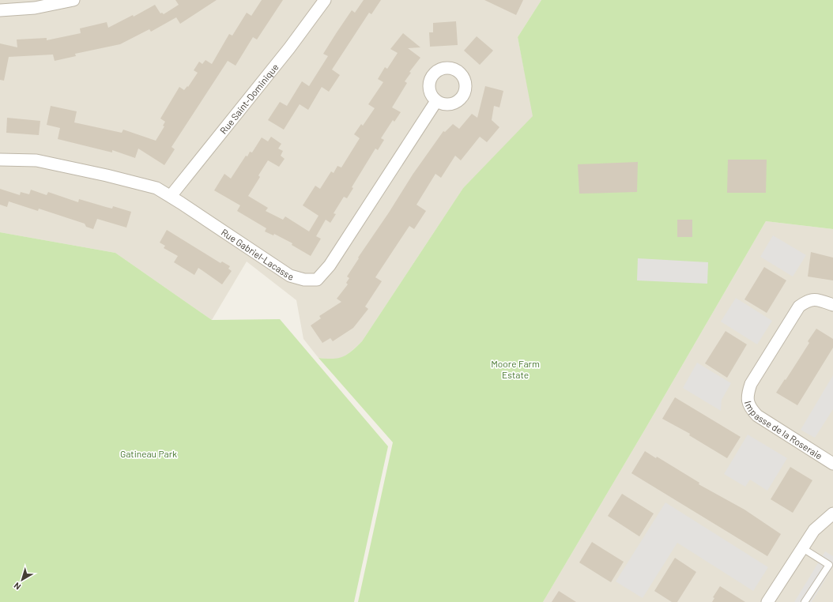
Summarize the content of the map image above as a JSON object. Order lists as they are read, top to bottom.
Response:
{
  "streets": {
    "street": ["Rue Saint-Dominique", "Rue Gabriel-Lacasse", "Impasse de la Roseraie"]
  },
  "crossings": [
    ["Rue Saint-Dominique", "Rue Gabriel-Lacasse"]
  ],
  "parks": ["Moore Farm Estate", "Gatineau Park"],
  "north": "bottom left"
}
